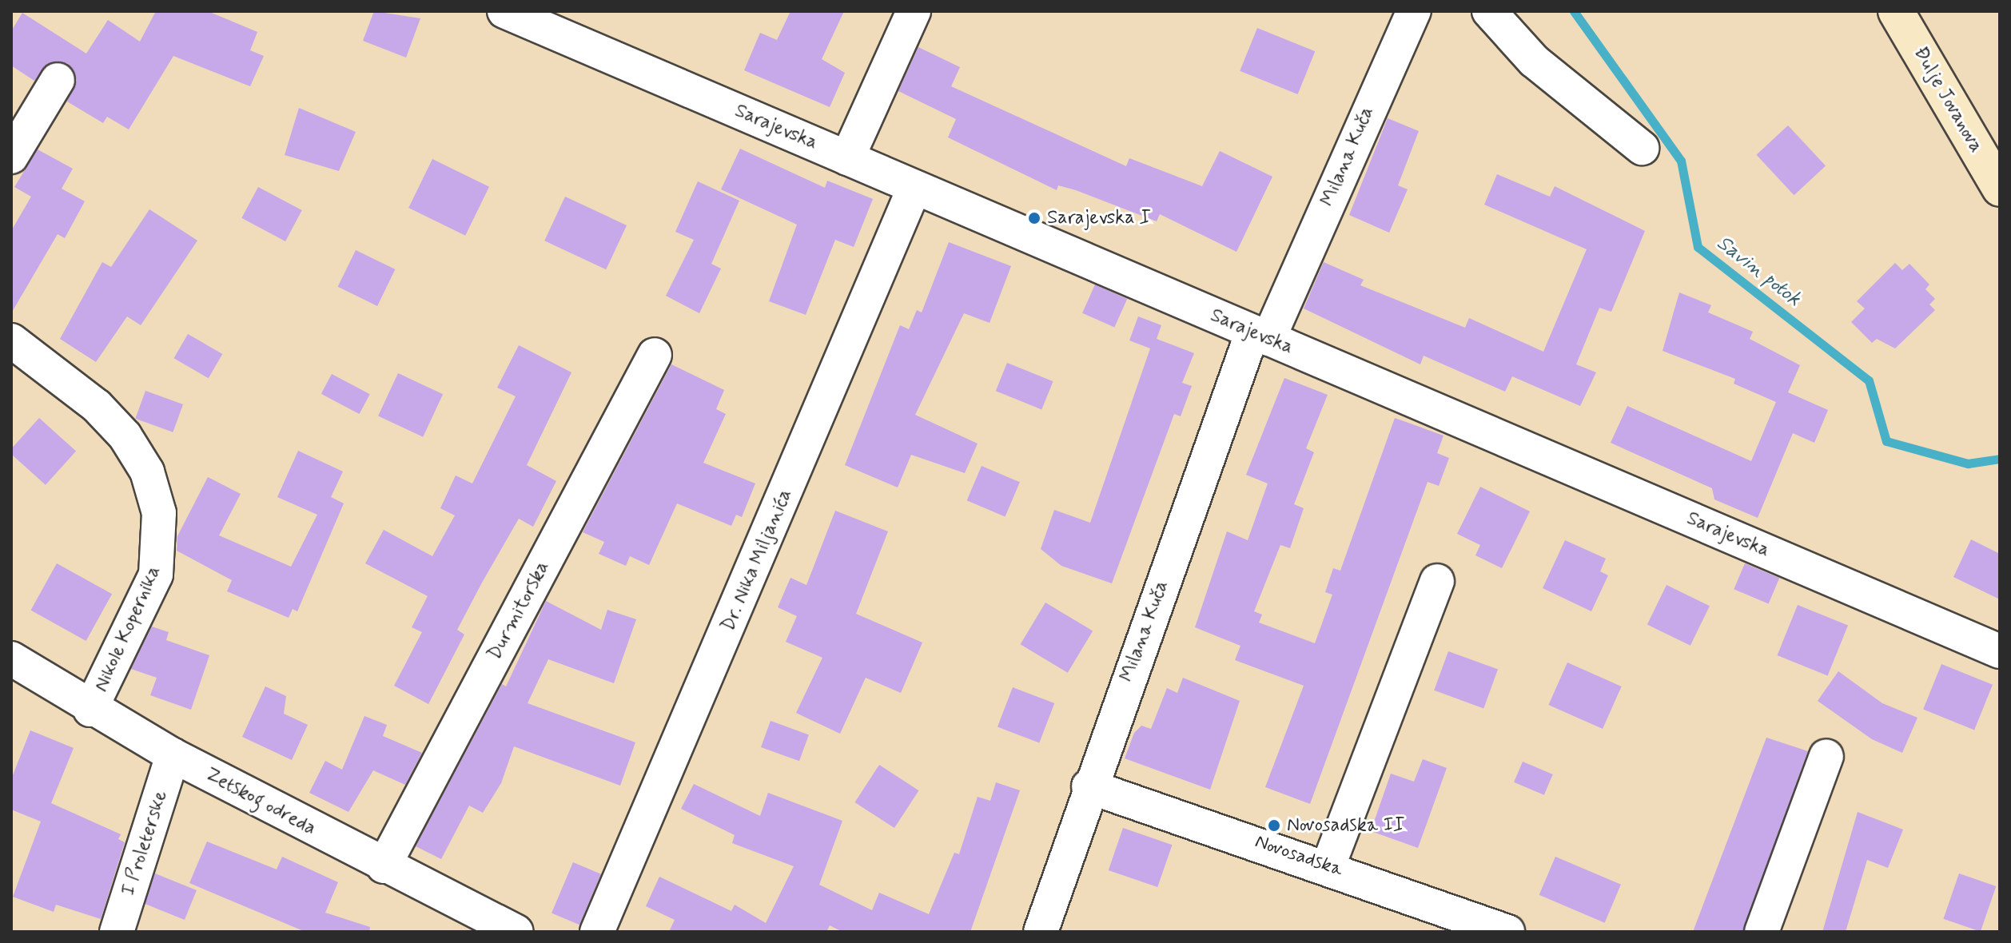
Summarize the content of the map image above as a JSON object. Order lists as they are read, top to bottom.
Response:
{
  "streets": {
    "street": [
      "Đulje Jovanova",
      "Sarajevska",
      "Milana Kuča",
      "Dr. Nika Miljanića",
      "Durmitorska",
      "Nikole Kopernika",
      "Zetskog odreda",
      "I Proleterske",
      "Novosadska"
    ]
  },
  "crossings": [
    ["Sarajevska", "Milana Kuča"],
    ["Sarajevska", "Dr. Nika Miljanića"],
    ["Milana Kuča", "Novosadska"],
    ["Durmitorska", "Zetskog odreda"],
    ["Nikole Kopernika", "Zetskog odreda"],
    ["Zetskog odreda", "I Proleterske"]
  ],
  "water": ["Savin potok"],
  "places": ["Sarajevska I", "Novosadska II"]
}
